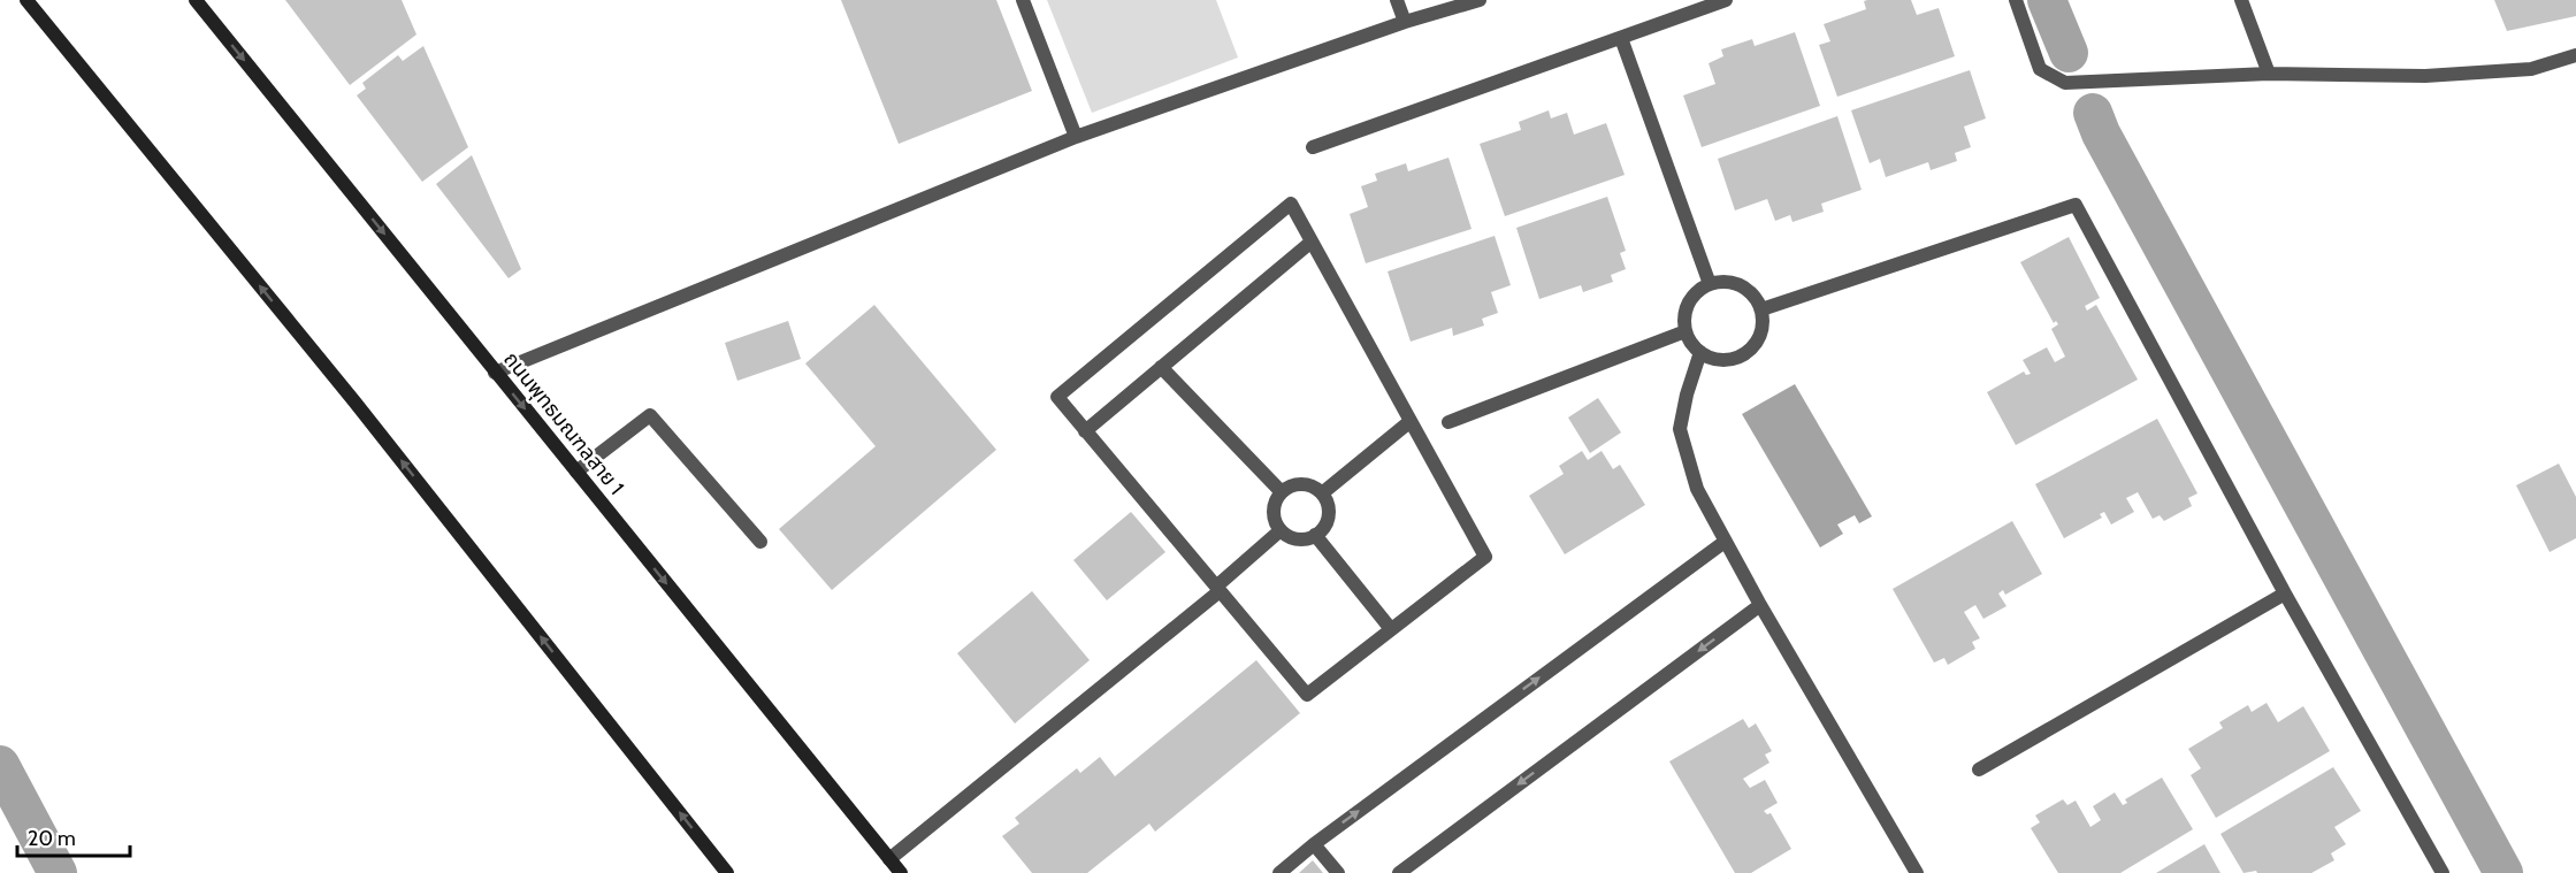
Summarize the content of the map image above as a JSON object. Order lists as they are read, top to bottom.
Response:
{
  "streets": {
    "main road": ["ถนนพุทธมณฑลสาย 1"]
  },
  "one_way": ["ถนนพุทธมณฑลสาย 1"],
  "scale_bar": "20 m"
}
